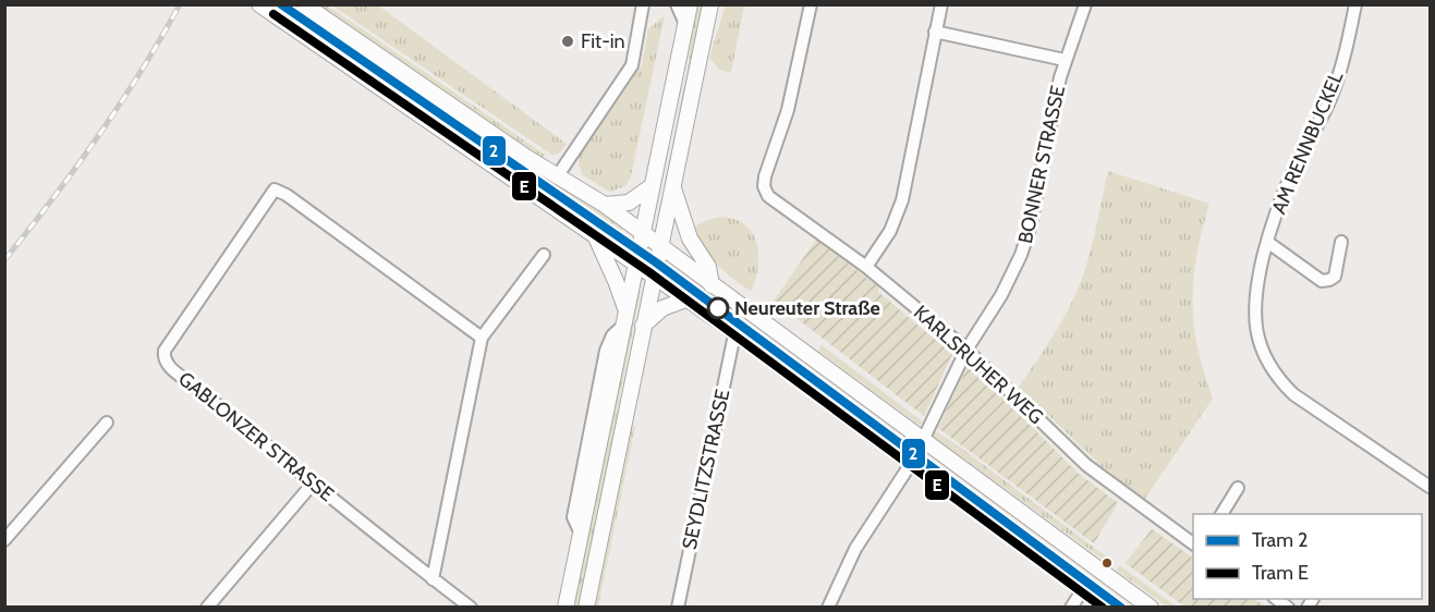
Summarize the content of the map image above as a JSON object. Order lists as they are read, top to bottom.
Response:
{
  "streets": {
    "street": [
      "AM RENNBUCKEL",
      "BONNER STRASSE",
      "KARLSRUHER WEG",
      "GABLONZER STRASSE",
      "SEYDLITZSTRASSE"
    ]
  },
  "crossings": [
    ["BONNER STRASSE", "KARLSRUHER WEG"]
  ],
  "places": ["Fit-in", "Neureuter Straße"],
  "lines": ["tram line 2", "tram line E"],
  "legend": ["Tram 2", "Tram E"]
}
